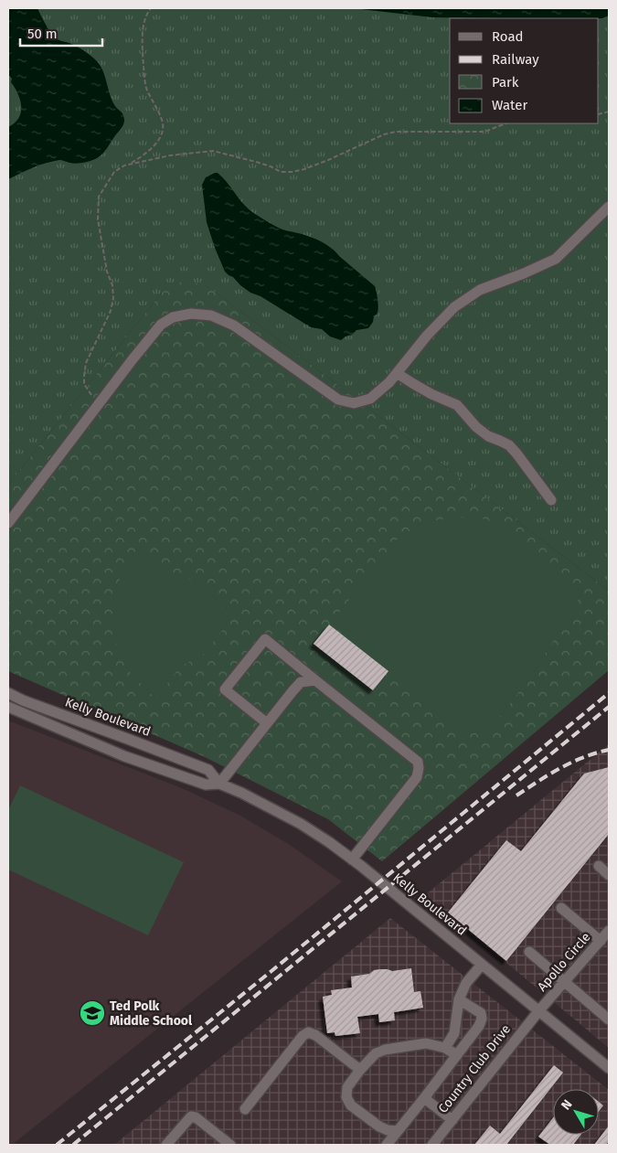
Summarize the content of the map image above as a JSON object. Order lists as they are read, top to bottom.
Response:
{
  "streets": {
    "street": ["Kelly Boulevard", "Apollo Circle", "Country Club Drive"]
  },
  "crossings": [
    ["Kelly Boulevard", "Apollo Circle"],
    ["Kelly Boulevard", "Country Club Drive"],
    ["Apollo Circle", "Country Club Drive"]
  ],
  "places": {
    "school or university": ["Ted Polk Middle School"]
  },
  "legend": [
    "Road",
    "Railway",
    "Park",
    "Water"
  ],
  "scale_bar": "50 m",
  "north": "top left"
}
